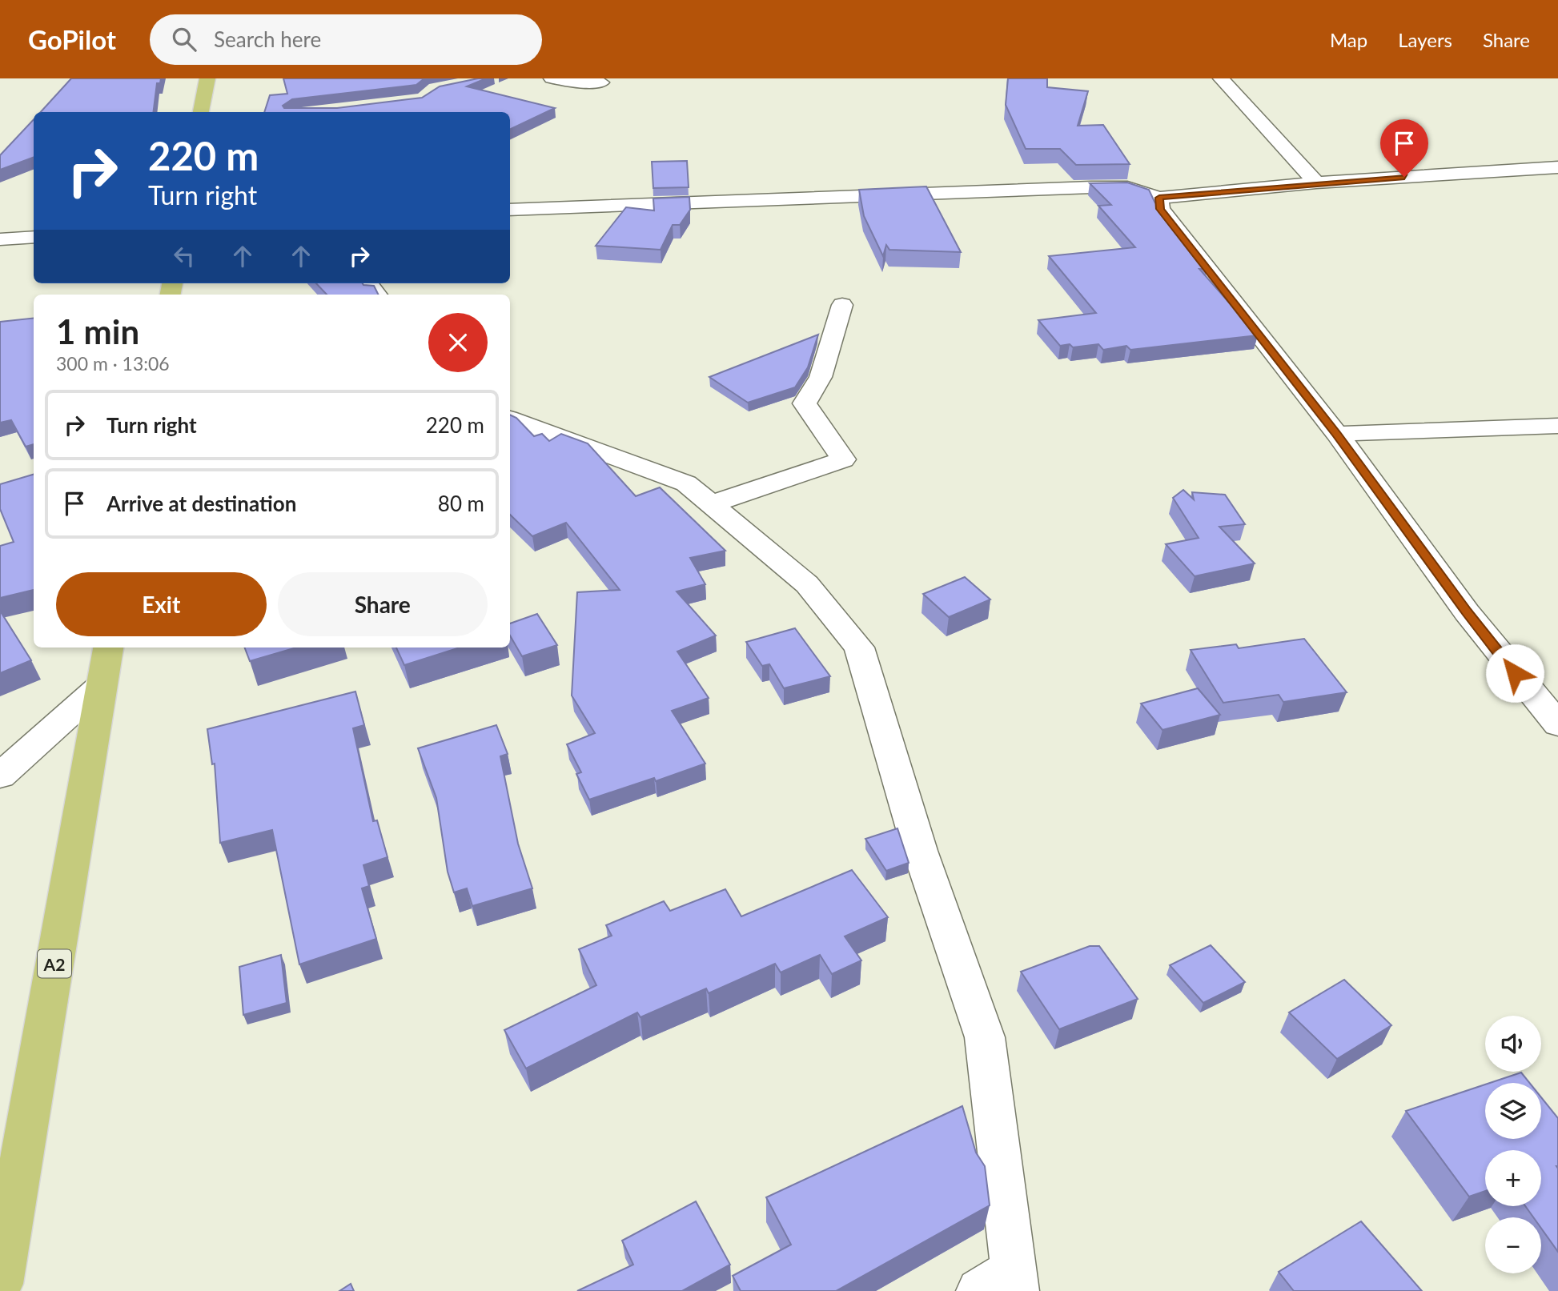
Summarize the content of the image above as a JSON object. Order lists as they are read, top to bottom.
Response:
{
  "streets": {
    "main road": ["A2"]
  },
  "page": {
    "header": "GoPilot",
    "search": "Search here",
    "nav": ["Map", "Layers", "Share"],
    "turn": ["220 m", "Turn right"],
    "heading": ["1 min", "300 m · 13:06"],
    "list": [
      {
        "name": "Turn right",
        "value": "220 m"
      },
      {
        "name": "Arrive at destination",
        "value": "80 m"
      }
    ],
    "buttons": ["Exit", "Share"],
    "map_buttons": ["+", "−"]
  }
}
